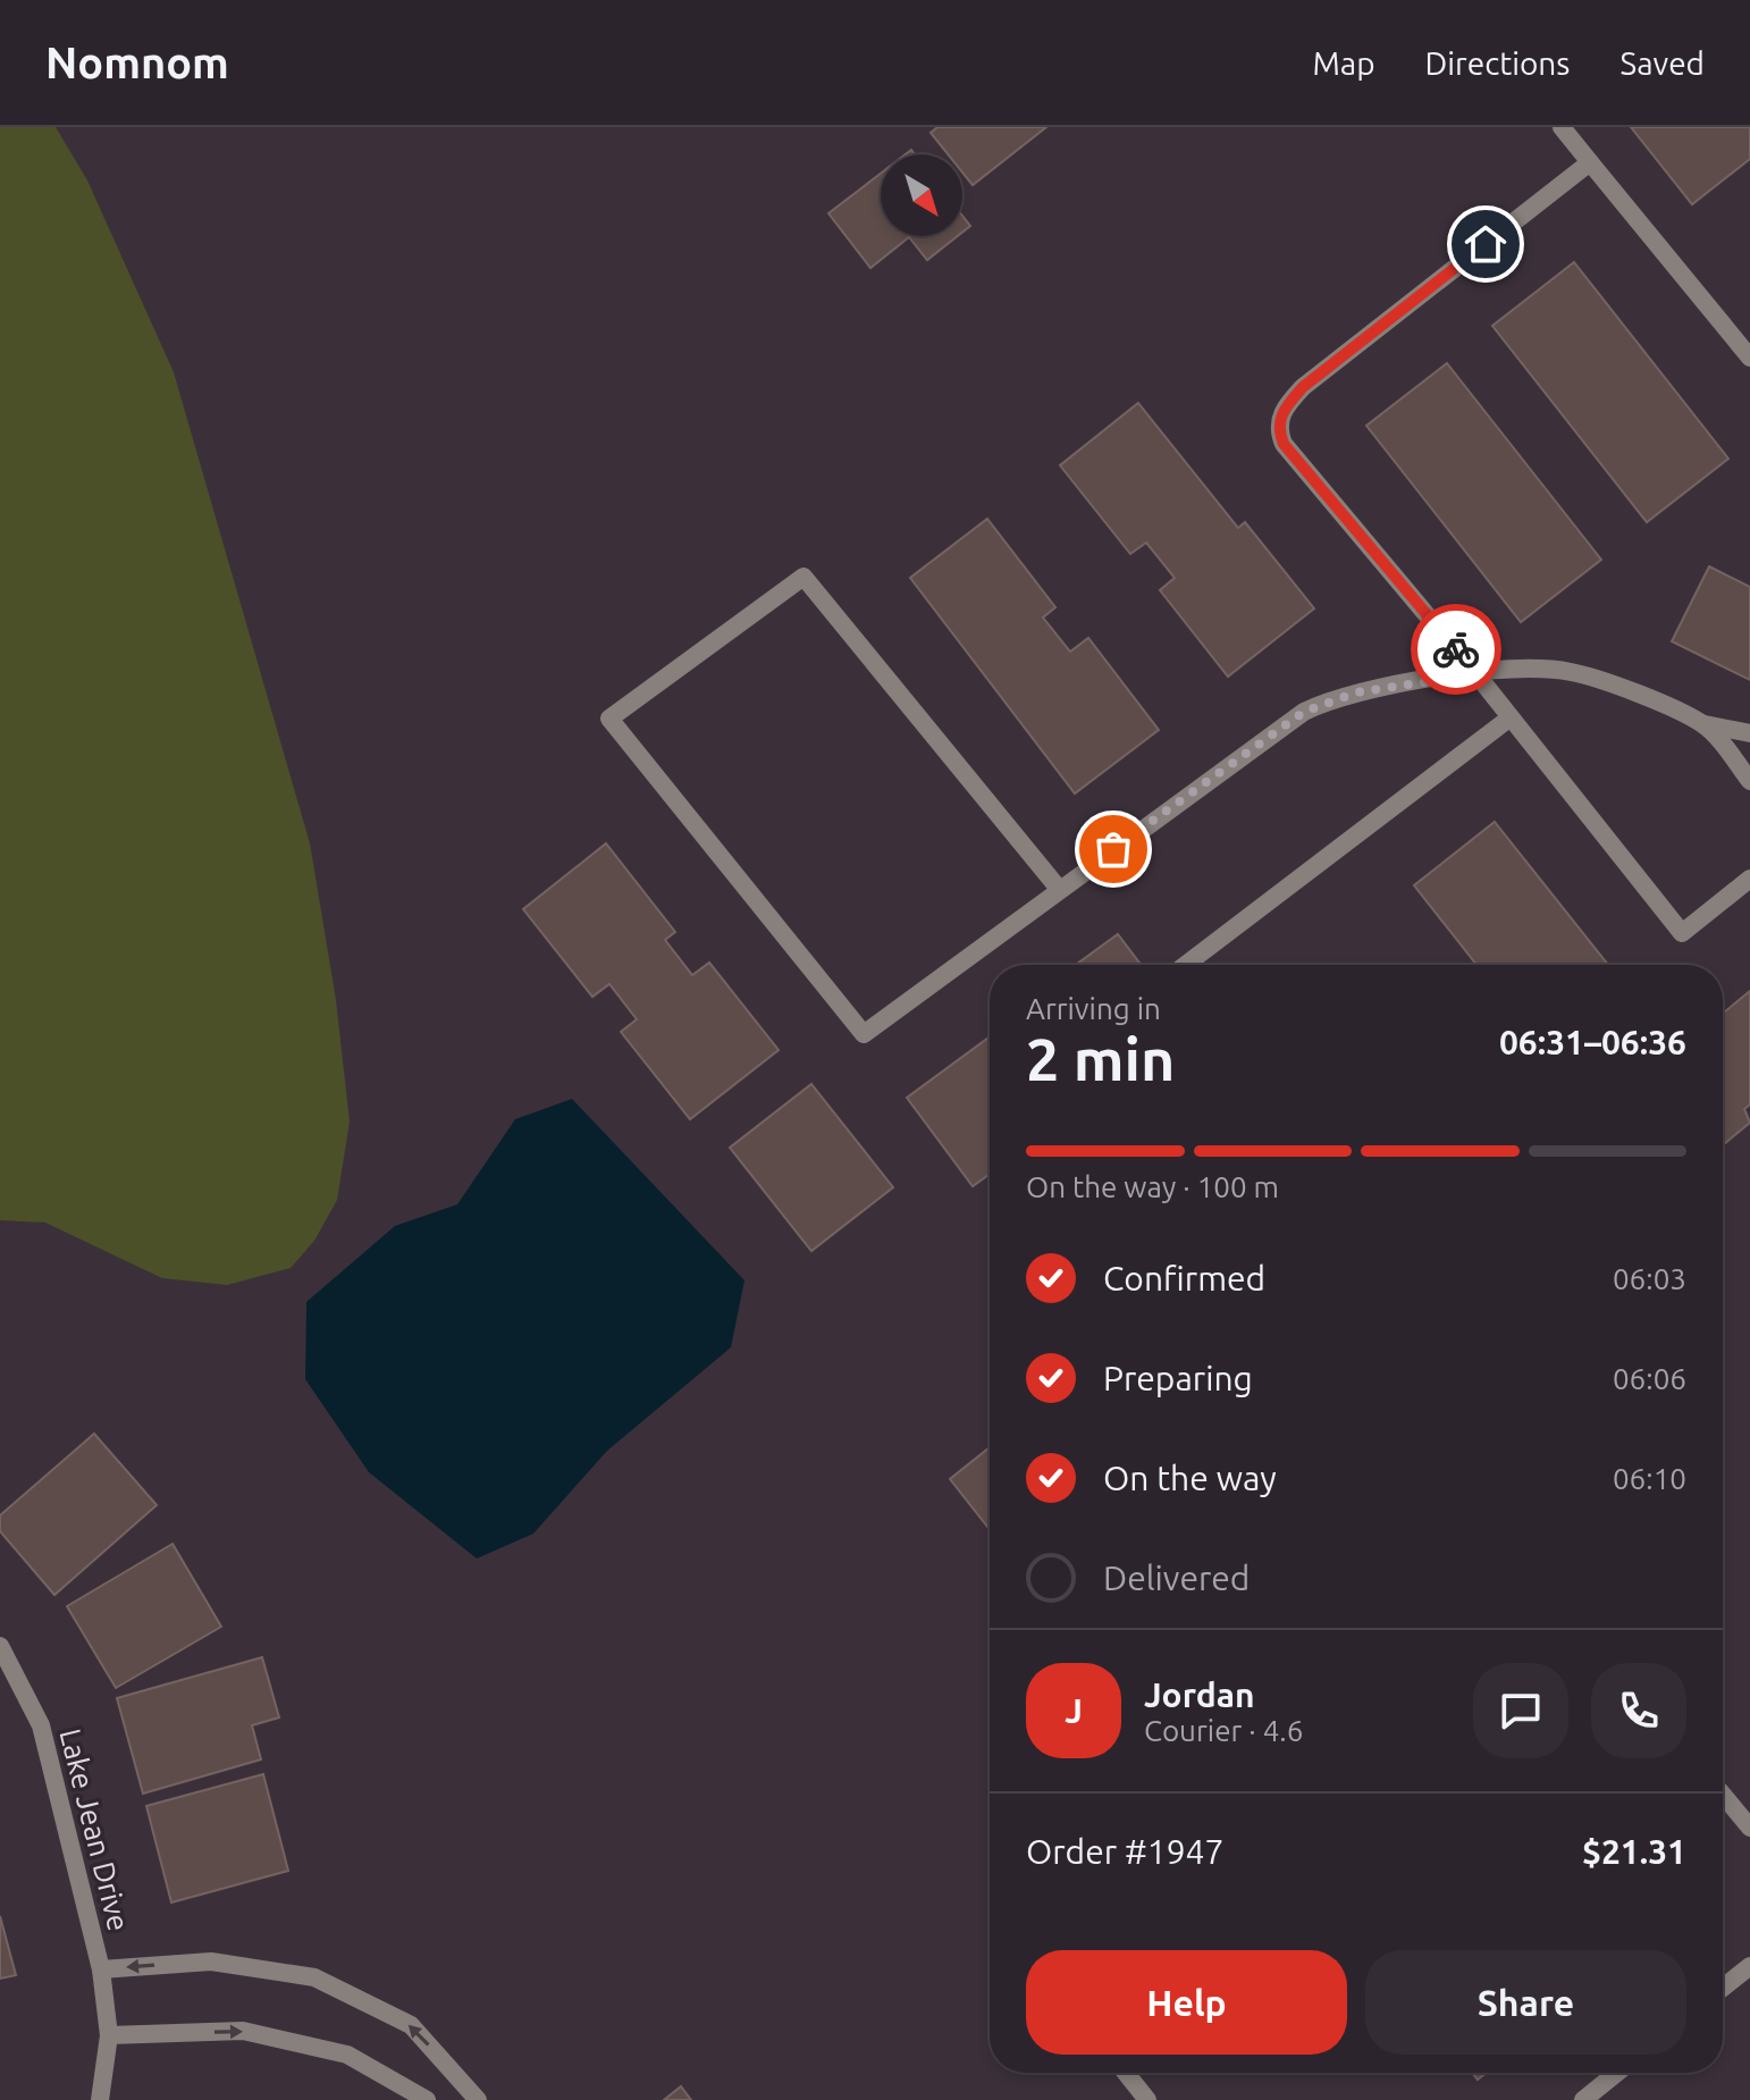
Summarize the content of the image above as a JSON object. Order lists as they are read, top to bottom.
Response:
{
  "streets": {
    "street": ["Lake Jean Drive"]
  },
  "north": "bottom right",
  "page": {
    "header": "Nomnom",
    "nav": ["Map", "Directions", "Saved"],
    "heading": ["2 min", "Arriving in", "06:31–06:36"],
    "panel": [
      "Jordan",
      "Courier · 4.6",
      "Order #1947",
      "$21.31"
    ],
    "bar": "On the way · 100 m",
    "list": [
      ["Confirmed", "06:03"],
      ["Preparing", "06:06"],
      ["On the way", "06:10"],
      "Delivered"
    ],
    "round": "J",
    "buttons": ["Help", "Share"]
  }
}
